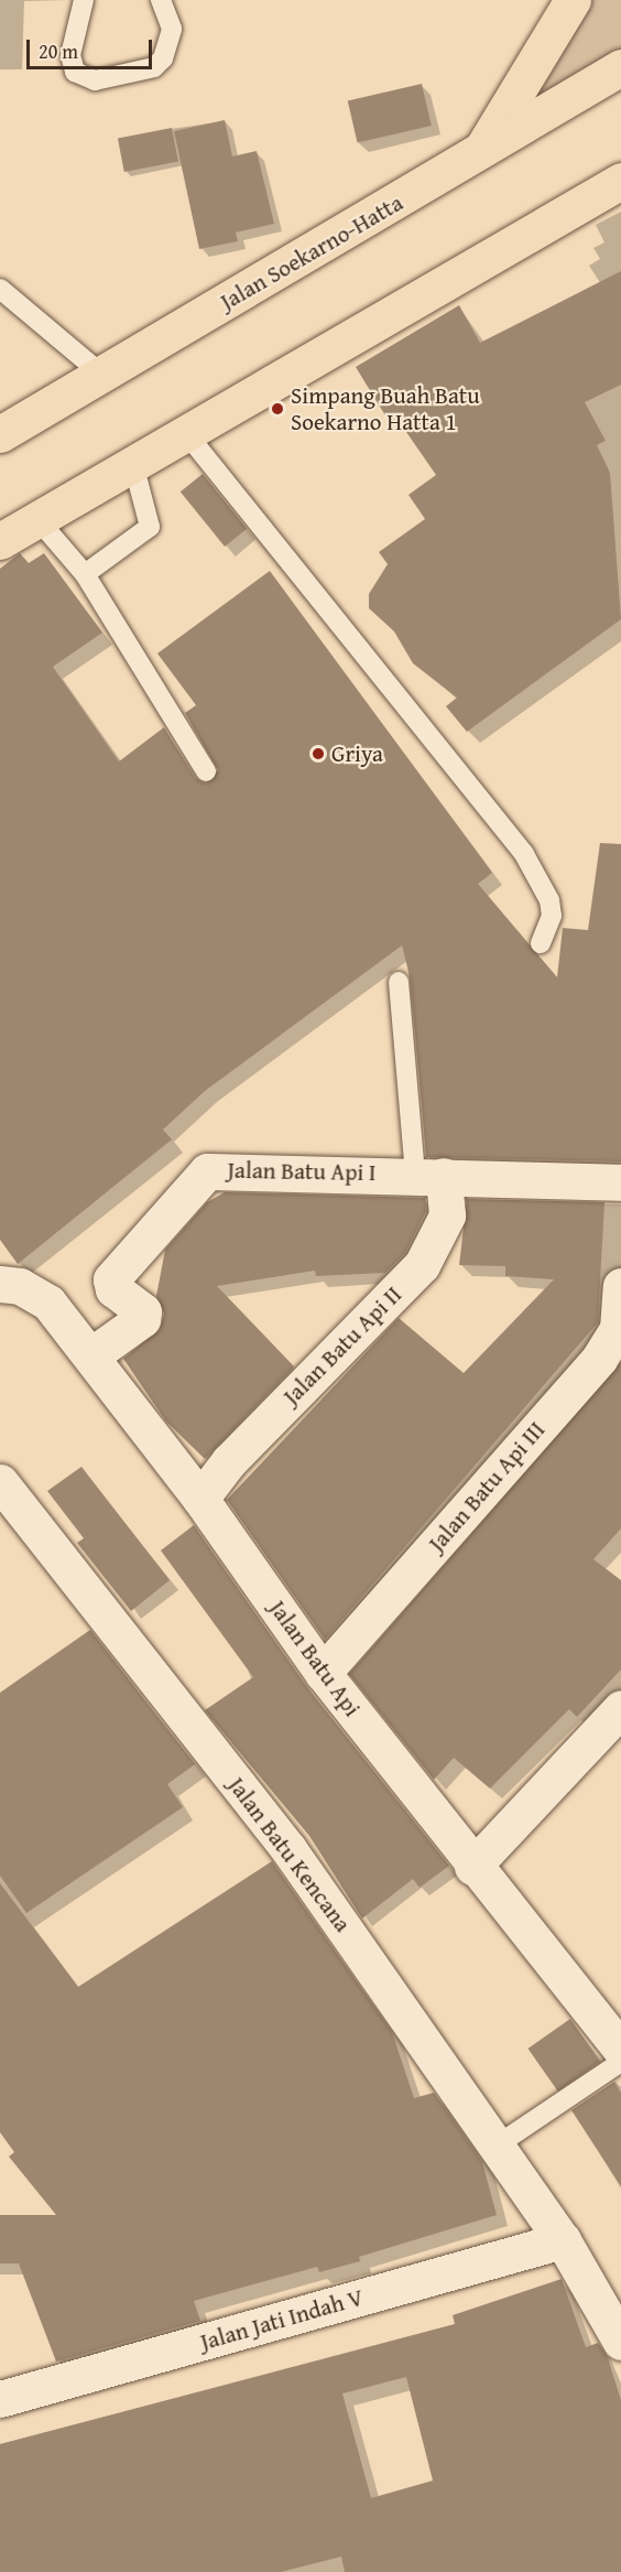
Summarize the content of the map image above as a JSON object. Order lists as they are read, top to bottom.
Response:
{
  "streets": {
    "highway": ["Jalan Soekarno-Hatta"],
    "street": [
      "Jalan Batu Api I",
      "Jalan Batu Api II",
      "Jalan Batu Api III",
      "Jalan Batu Api",
      "Jalan Batu Kencana",
      "Jalan Jati Indah V"
    ]
  },
  "crossings": [
    ["Jalan Batu Api I", "Jalan Batu Api II"],
    ["Jalan Batu Api I", "Jalan Batu Api"],
    ["Jalan Batu Api II", "Jalan Batu Api"],
    ["Jalan Batu Api III", "Jalan Batu Api"],
    ["Jalan Batu Kencana", "Jalan Jati Indah V"]
  ],
  "places": ["Simpang Buah Batu Soekarno Hatta 1", "Griya"],
  "scale_bar": "20 m"
}
